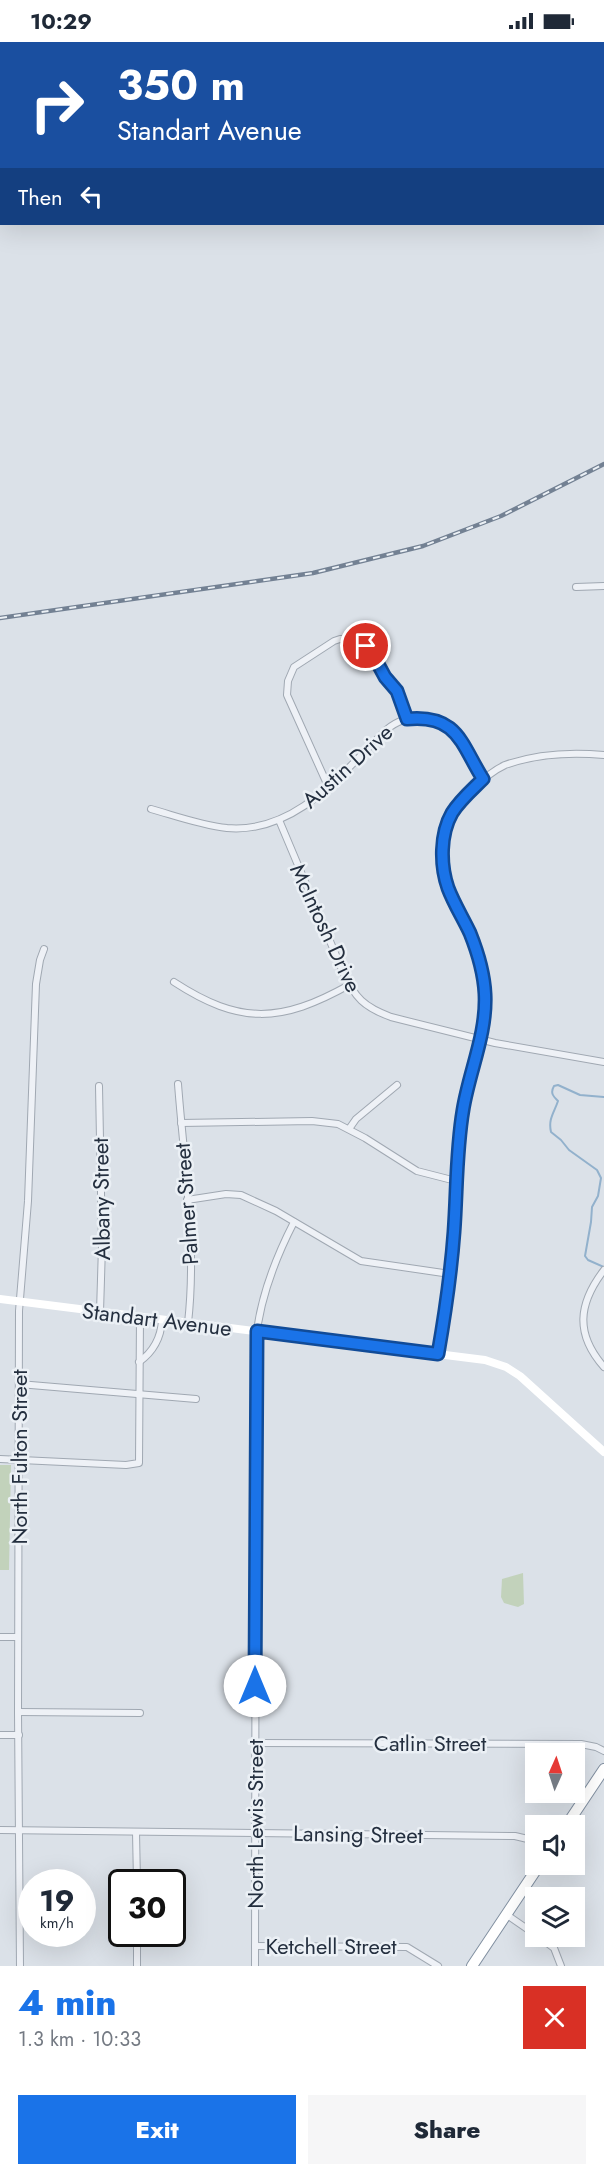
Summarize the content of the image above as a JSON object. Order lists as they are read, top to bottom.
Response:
{
  "streets": {
    "street": [
      "Austin Drive",
      "McIntosh Drive",
      "Albany Street",
      "Palmer Street",
      "Standart Avenue",
      "North Fulton Street",
      "Catlin Street",
      "North Lewis Street",
      "Lansing Street",
      "Ketchell Street"
    ]
  },
  "crossings": [
    ["Austin Drive", "McIntosh Drive"],
    ["Albany Street", "Standart Avenue"],
    ["Palmer Street", "Standart Avenue"],
    ["Standart Avenue", "North Fulton Street"],
    ["Standart Avenue", "North Lewis Street"],
    ["North Fulton Street", "Lansing Street"],
    ["Catlin Street", "North Lewis Street"],
    ["North Lewis Street", "Lansing Street"],
    ["North Lewis Street", "Ketchell Street"]
  ],
  "north": "top",
  "page": {
    "status": "10:29",
    "turn": ["350 m", "Standart Avenue"],
    "then": "Then",
    "speed": "19 km/h",
    "limit": "30",
    "heading": ["4 min", "1.3 km · 10:33"],
    "buttons": ["Exit", "Share"]
  }
}
